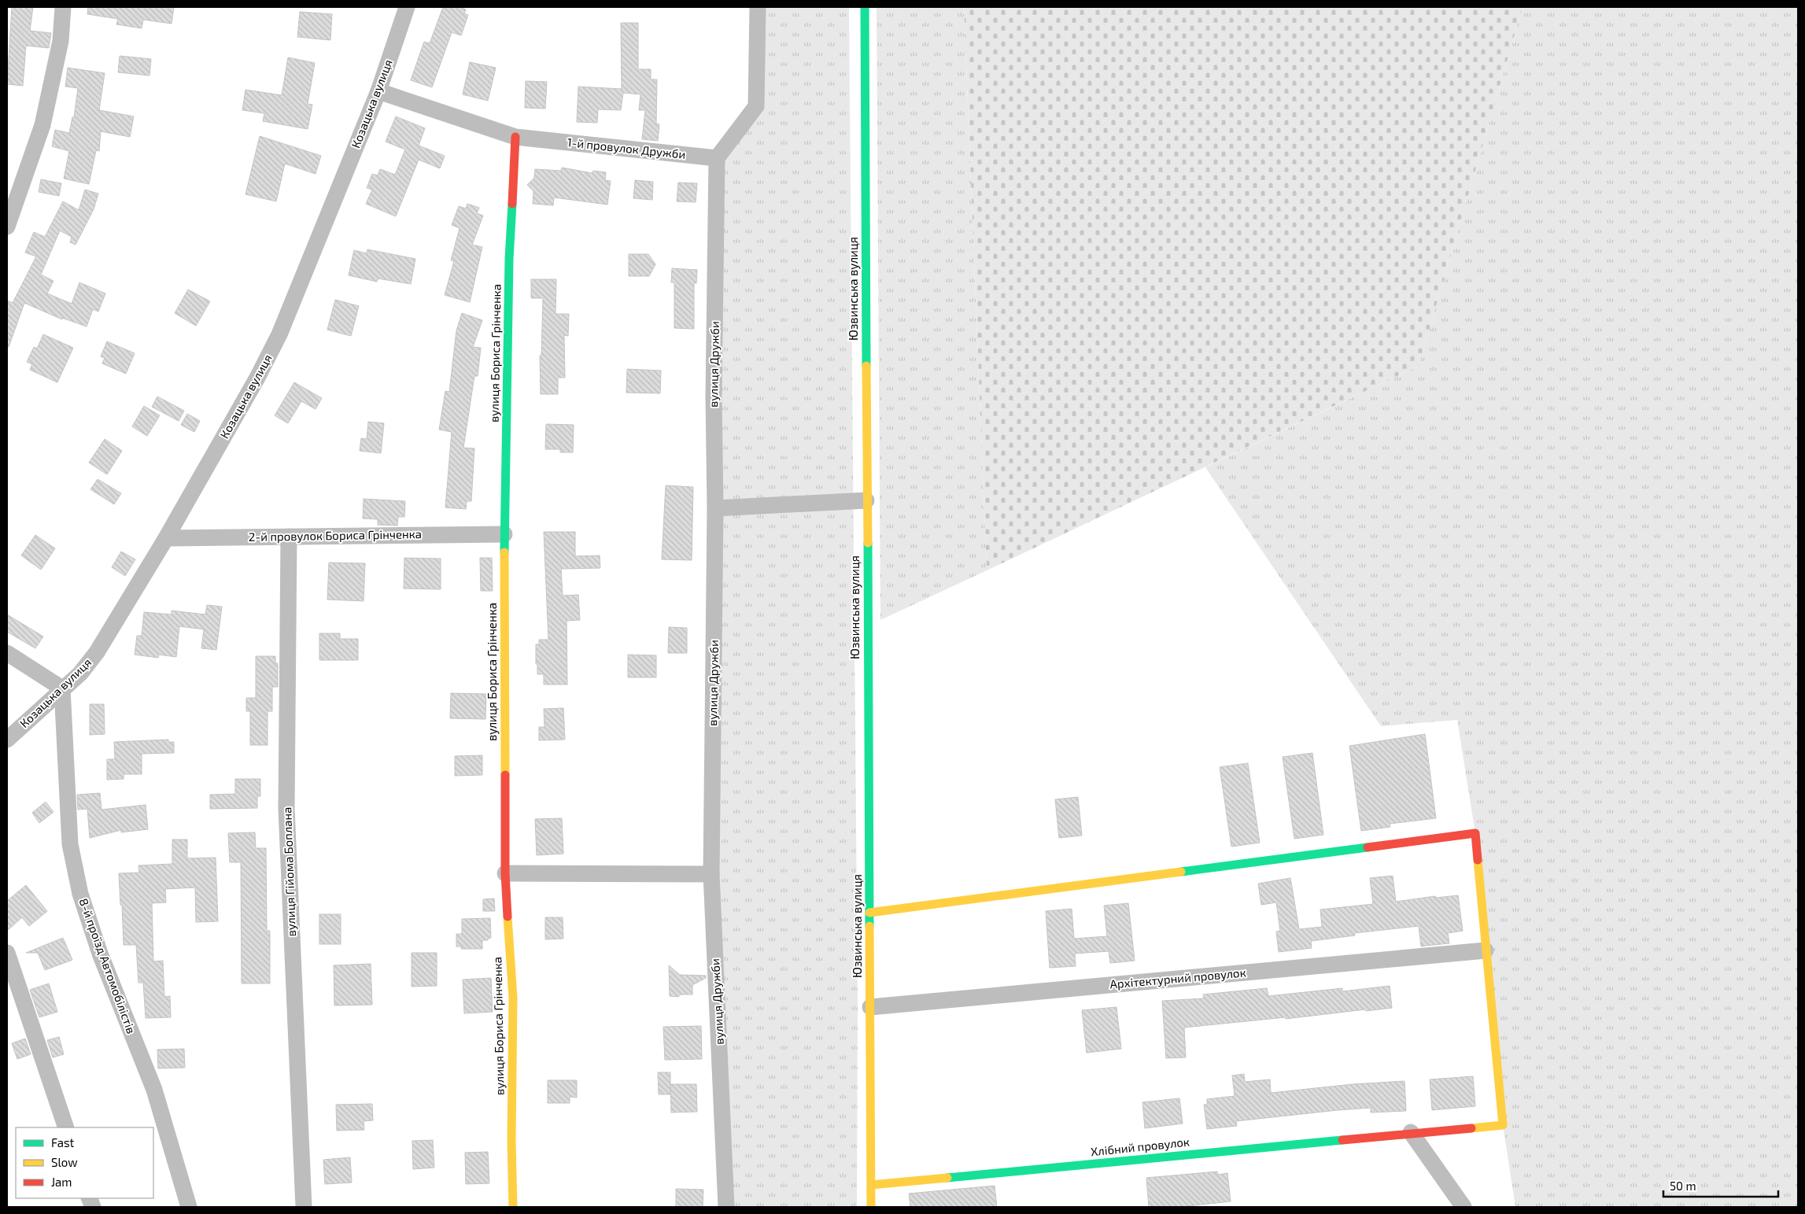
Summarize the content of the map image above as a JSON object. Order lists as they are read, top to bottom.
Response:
{
  "streets": {
    "street": [
      "Козацька вулиця",
      "1-й провулок Дружби",
      "Юзвинська вулиця",
      "вулиця Бориса Грінченка",
      "вулиця Дружби",
      "2-й провулок Бориса Грінченка",
      "вулиця Гійома Боплана",
      "8-й проїзд Автомобілістів",
      "Архітектурний провулок",
      "Хлібний провулок"
    ]
  },
  "crossings": [
    ["Козацька вулиця", "1-й провулок Дружби"],
    ["Козацька вулиця", "2-й провулок Бориса Грінченка"],
    ["Козацька вулиця", "8-й проїзд Автомобілістів"],
    ["1-й провулок Дружби", "вулиця Бориса Грінченка"],
    ["1-й провулок Дружби", "вулиця Дружби"],
    ["Юзвинська вулиця", "Архітектурний провулок"],
    ["Юзвинська вулиця", "Хлібний провулок"],
    ["вулиця Бориса Грінченка", "2-й провулок Бориса Грінченка"],
    ["2-й провулок Бориса Грінченка", "вулиця Гійома Боплана"],
    ["Архітектурний провулок", "Хлібний провулок"]
  ],
  "legend": ["Fast", "Slow", "Jam"],
  "scale_bar": "50 m"
}
